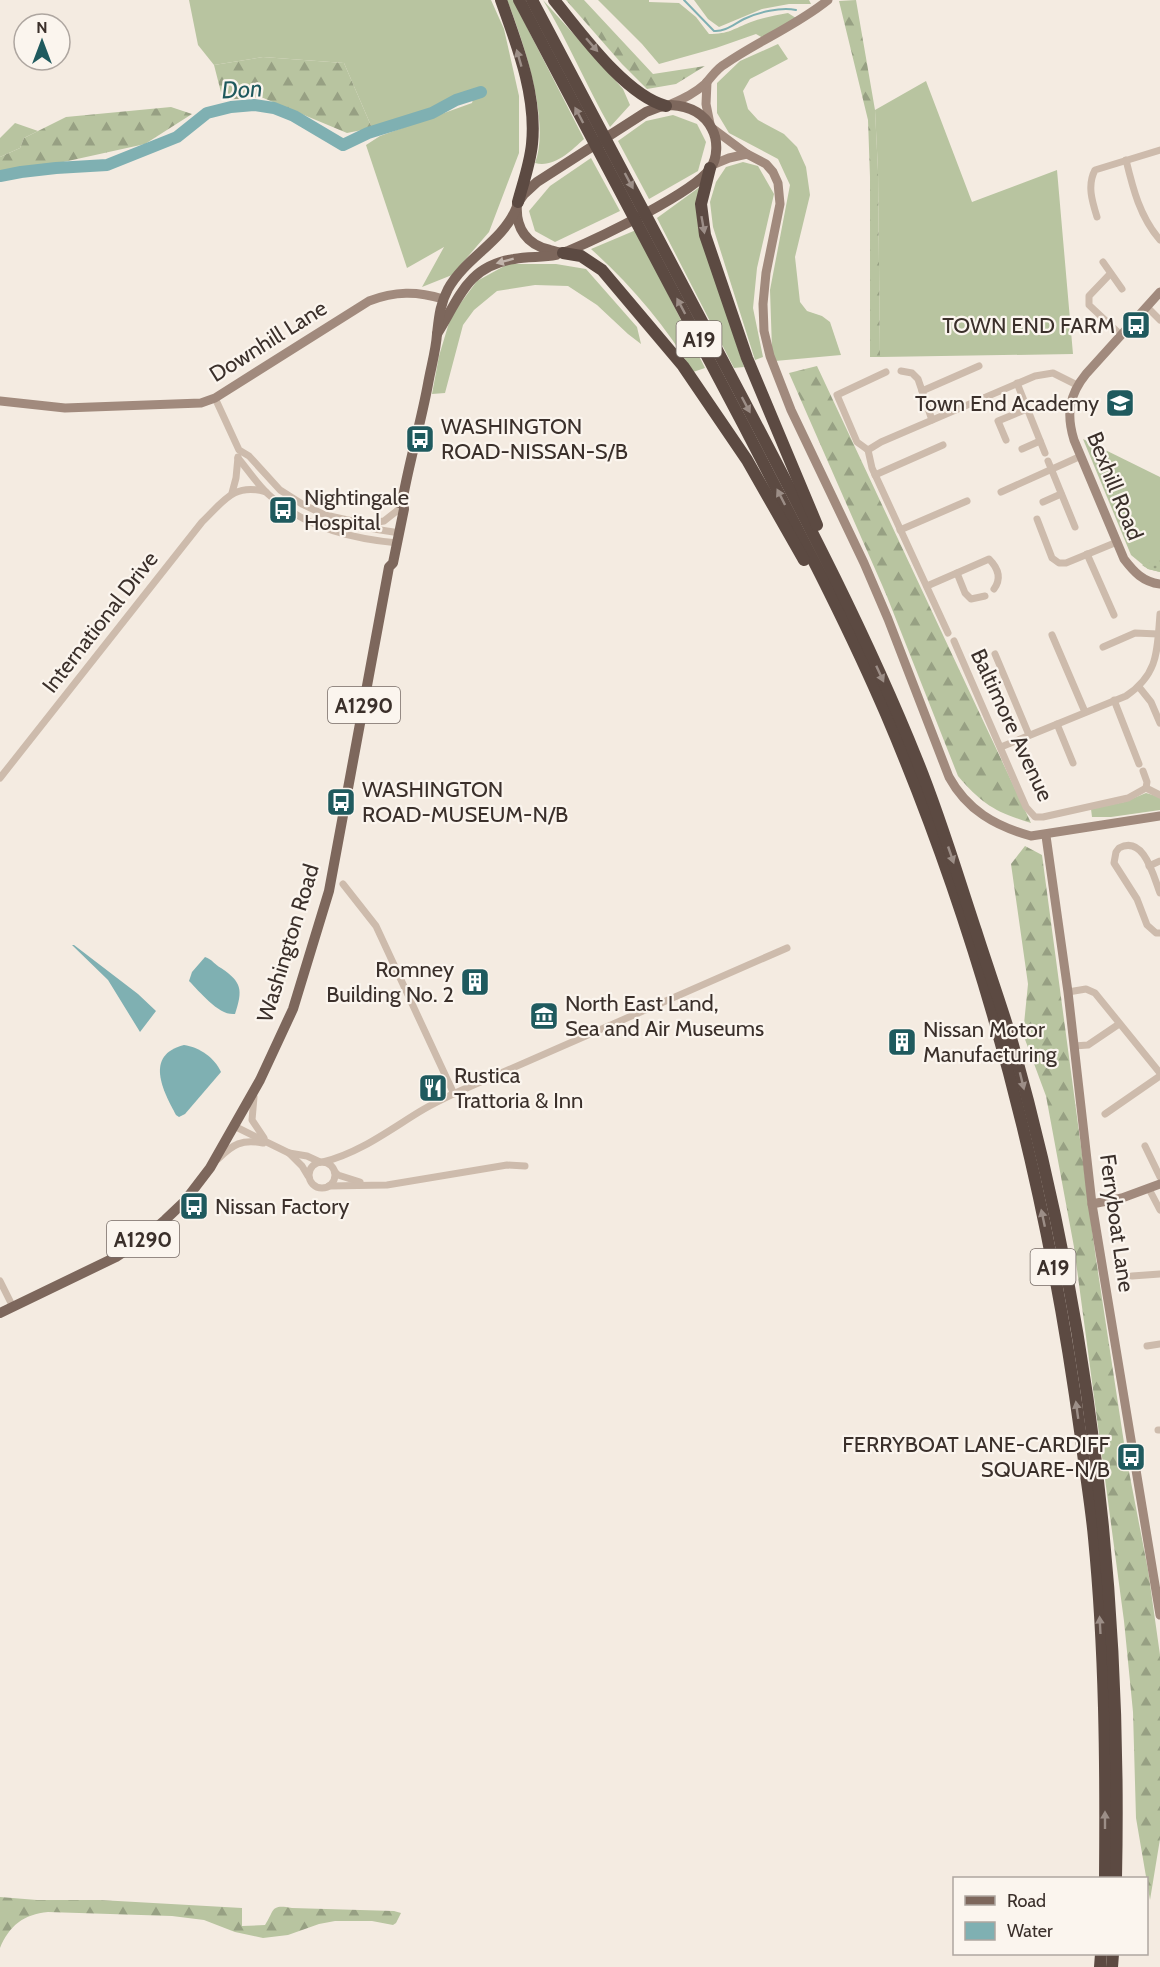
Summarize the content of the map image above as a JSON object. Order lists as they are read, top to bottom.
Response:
{
  "streets": {
    "highway": ["A19"],
    "main road": ["A1290", "Washington Road"],
    "street": [
      "Downhill Lane",
      "Bexhill Road",
      "International Drive",
      "Baltimore Avenue",
      "Ferryboat Lane"
    ]
  },
  "crossings": [
    ["Downhill Lane", "A1290"],
    ["A1290", "Washington Road"]
  ],
  "water": ["Don"],
  "places": {
    "bus stop": [
      "TOWN END FARM",
      "WASHINGTON ROAD-NISSAN-S/B",
      "Nightingale Hospital",
      "WASHINGTON ROAD-MUSEUM-N/B",
      "Nissan Factory",
      "FERRYBOAT LANE-CARDIFF SQUARE-N/B"
    ],
    "school or university": ["Town End Academy"],
    "building": ["Romney Building No. 2", "Nissan Motor Manufacturing"],
    "museum": ["North East Land, Sea and Air Museums"],
    "restaurant": ["Rustica Trattoria & Inn"]
  },
  "legend": ["Road", "Water"],
  "north": "top"
}
